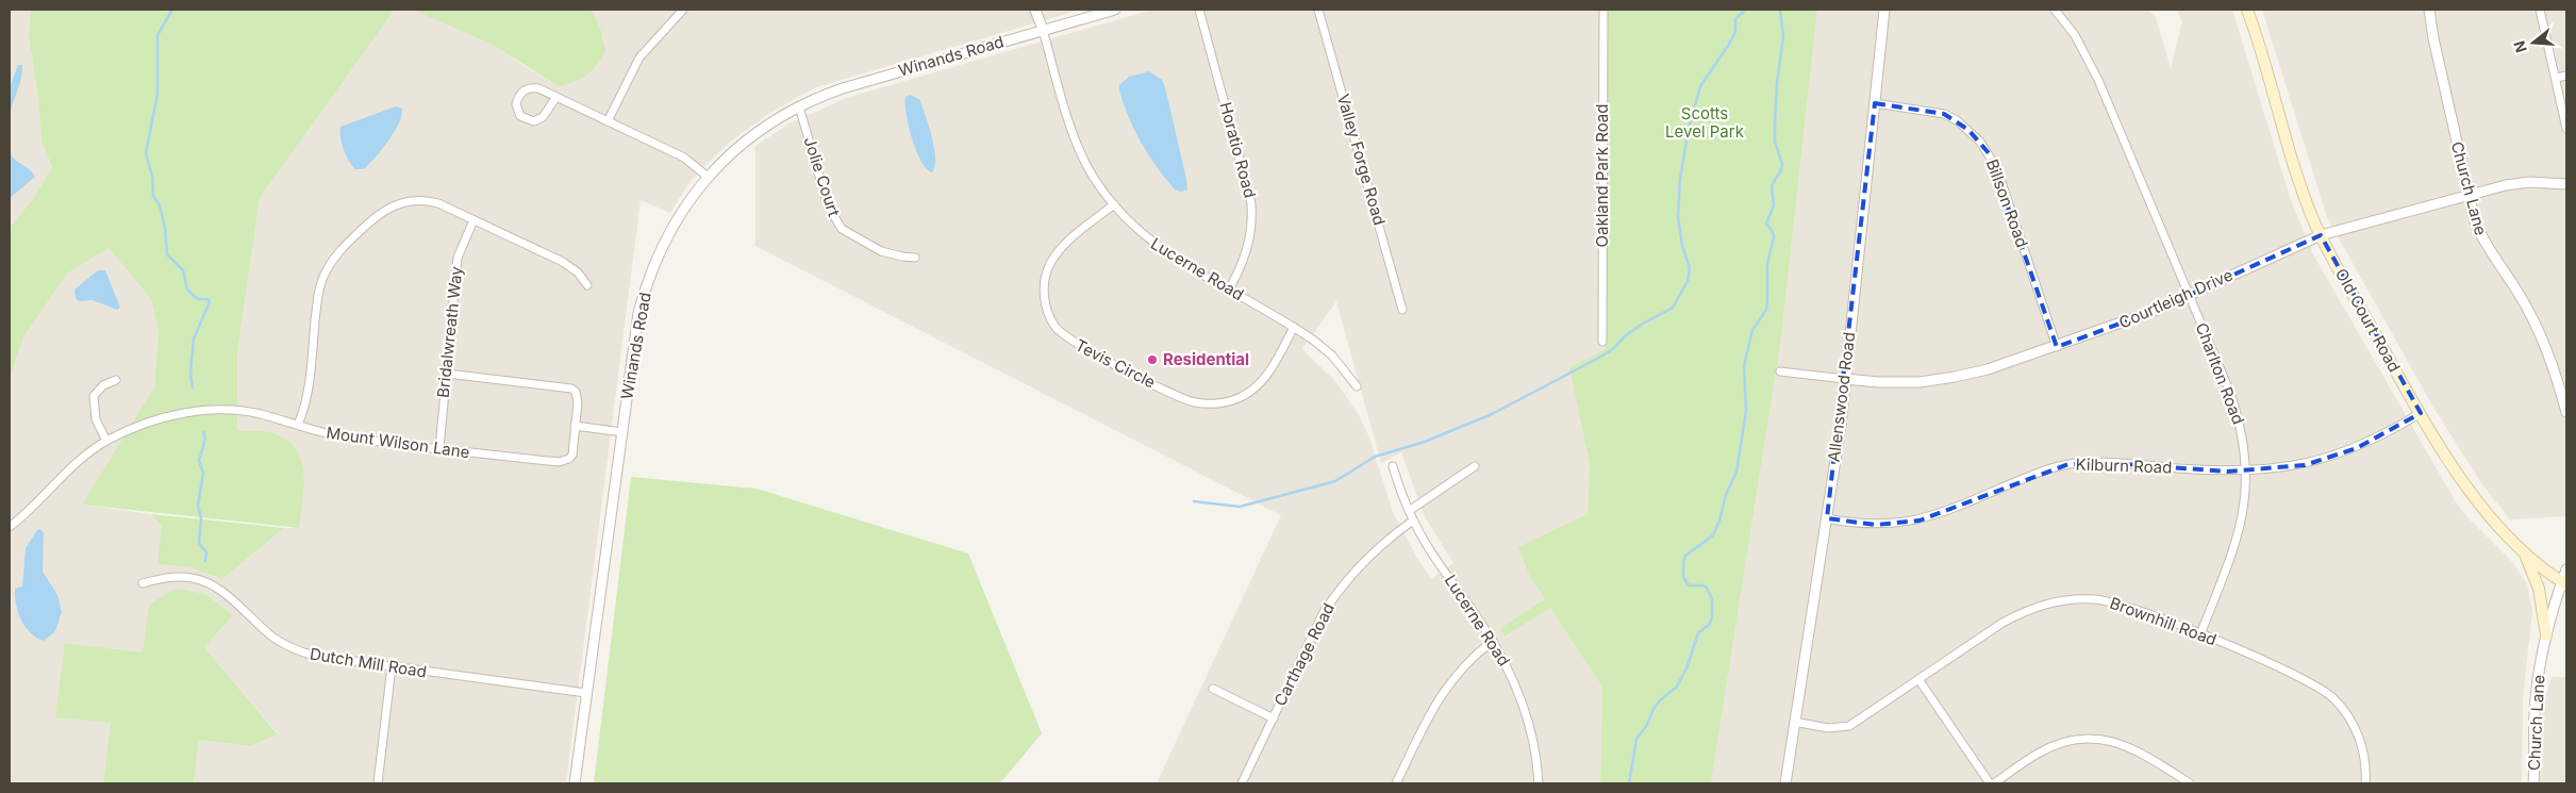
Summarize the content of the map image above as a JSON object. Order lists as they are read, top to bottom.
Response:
{
  "streets": {
    "main road": ["Old Court Road"],
    "street": [
      "Winands Road",
      "Horatio Road",
      "Valley Forge Road",
      "Oakland Park Road",
      "Jolie Court",
      "Church Lane",
      "Billson Road",
      "Lucerne Road",
      "Courtleigh Drive",
      "Bridalwreath Way",
      "Tevis Circle",
      "Charlton Road",
      "Allenswood Road",
      "Mount Wilson Lane",
      "Kilburn Road",
      "Brownhill Road",
      "Carthage Road",
      "Dutch Mill Road"
    ]
  },
  "crossings": [
    ["Winands Road", "Jolie Court"],
    ["Winands Road", "Lucerne Road"],
    ["Winands Road", "Dutch Mill Road"],
    ["Horatio Road", "Lucerne Road"],
    ["Church Lane", "Courtleigh Drive"],
    ["Church Lane", "Old Court Road"],
    ["Billson Road", "Courtleigh Drive"],
    ["Billson Road", "Allenswood Road"],
    ["Lucerne Road", "Tevis Circle"],
    ["Lucerne Road", "Carthage Road"],
    ["Courtleigh Drive", "Old Court Road"],
    ["Courtleigh Drive", "Charlton Road"],
    ["Courtleigh Drive", "Allenswood Road"],
    ["Old Court Road", "Kilburn Road"],
    ["Bridalwreath Way", "Mount Wilson Lane"],
    ["Charlton Road", "Kilburn Road"],
    ["Charlton Road", "Brownhill Road"],
    ["Allenswood Road", "Kilburn Road"],
    ["Allenswood Road", "Brownhill Road"]
  ],
  "parks": ["Scotts Level Park"],
  "places": ["Residential"],
  "north": "left"
}
